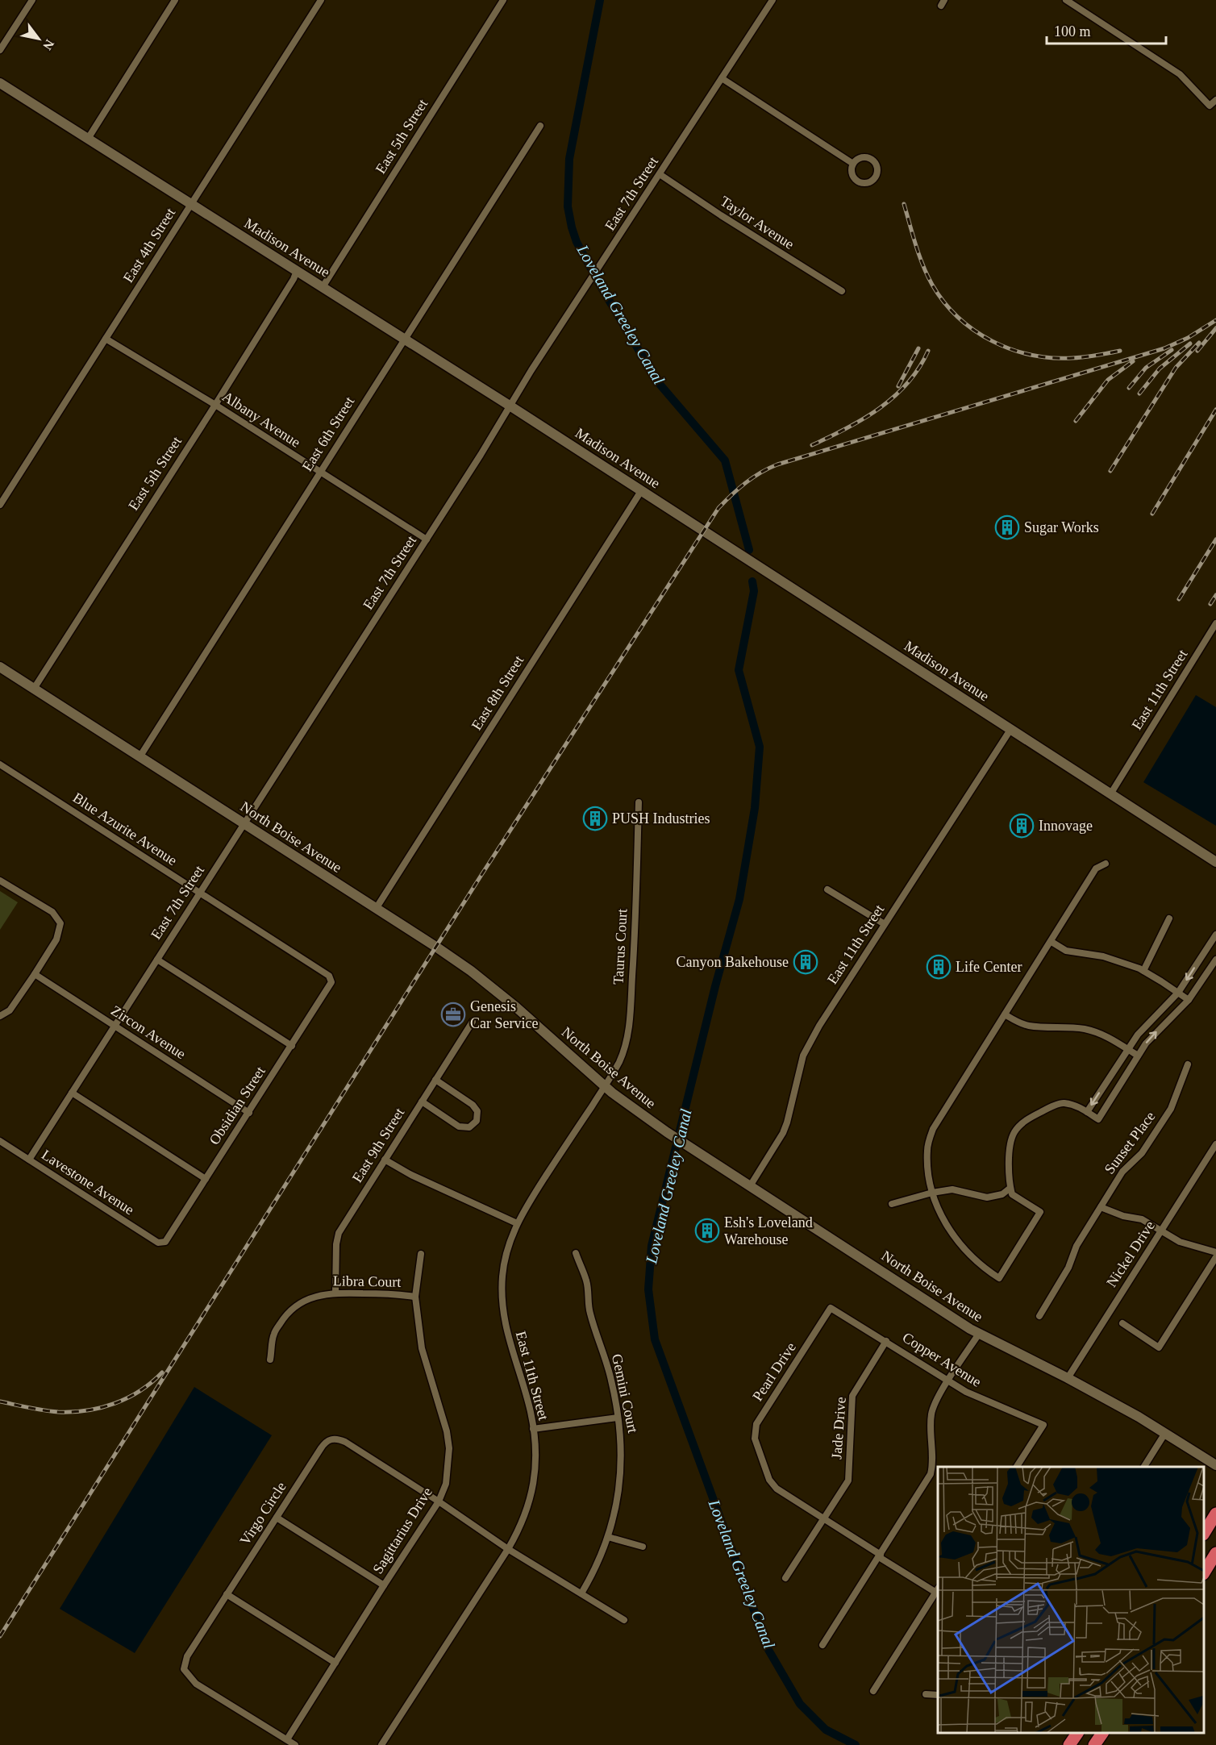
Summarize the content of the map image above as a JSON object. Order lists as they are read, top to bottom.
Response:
{
  "streets": {
    "street": [
      "East 5th Street",
      "East 7th Street",
      "Taylor Avenue",
      "East 4th Street",
      "Madison Avenue",
      "Albany Avenue",
      "East 6th Street",
      "East 11th Street",
      "East 8th Street",
      "Blue Azurite Avenue",
      "North Boise Avenue",
      "Taurus Court",
      "Zircon Avenue",
      "Obsidian Street",
      "Sunset Place",
      "East 9th Street",
      "Lavestone Avenue",
      "Nickel Drive",
      "Libra Court",
      "Copper Avenue",
      "Pearl Drive",
      "Gemini Court",
      "Jade Drive",
      "Virgo Circle",
      "Sagittarius Drive"
    ]
  },
  "crossings": [
    ["East 5th Street", "Madison Avenue"],
    ["East 5th Street", "Albany Avenue"],
    ["East 5th Street", "North Boise Avenue"],
    ["East 7th Street", "Taylor Avenue"],
    ["East 7th Street", "Madison Avenue"],
    ["East 7th Street", "Albany Avenue"],
    ["East 7th Street", "Blue Azurite Avenue"],
    ["East 7th Street", "North Boise Avenue"],
    ["East 7th Street", "Zircon Avenue"],
    ["East 7th Street", "Lavestone Avenue"],
    ["East 4th Street", "Madison Avenue"],
    ["East 4th Street", "Albany Avenue"],
    ["Madison Avenue", "East 6th Street"],
    ["Madison Avenue", "East 11th Street"],
    ["Madison Avenue", "East 8th Street"],
    ["Albany Avenue", "East 6th Street"],
    ["East 6th Street", "North Boise Avenue"],
    ["East 11th Street", "North Boise Avenue"],
    ["East 11th Street", "Taurus Court"],
    ["East 11th Street", "Virgo Circle"],
    ["East 8th Street", "North Boise Avenue"],
    ["Blue Azurite Avenue", "Obsidian Street"],
    ["North Boise Avenue", "Taurus Court"],
    ["North Boise Avenue", "Nickel Drive"],
    ["Zircon Avenue", "Obsidian Street"],
    ["Obsidian Street", "Lavestone Avenue"],
    ["East 9th Street", "Libra Court"],
    ["Libra Court", "Sagittarius Drive"],
    ["Copper Avenue", "Pearl Drive"],
    ["Copper Avenue", "Jade Drive"],
    ["Pearl Drive", "Jade Drive"],
    ["Gemini Court", "Virgo Circle"],
    ["Virgo Circle", "Sagittarius Drive"]
  ],
  "water": ["Loveland Greeley Canal"],
  "places": {
    "building": [
      "Sugar Works",
      "PUSH Industries",
      "Innovage",
      "Canyon Bakehouse",
      "Life Center",
      "Esh's Loveland Warehouse"
    ],
    "office": ["Genesis Car Service"]
  },
  "scale_bar": "100 m",
  "north": "bottom right"
}
